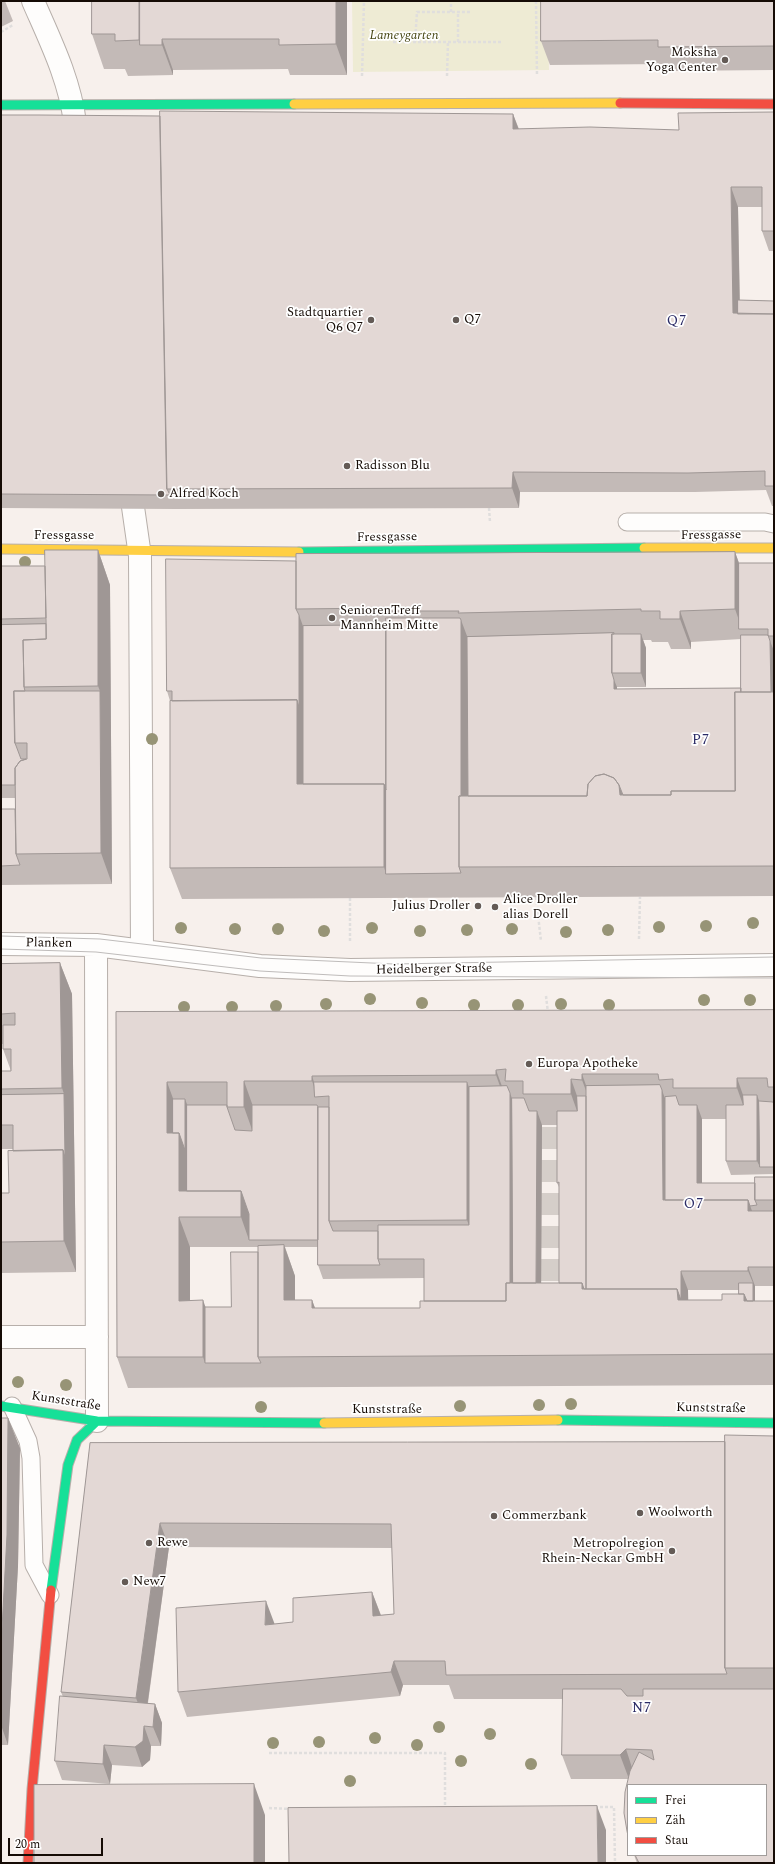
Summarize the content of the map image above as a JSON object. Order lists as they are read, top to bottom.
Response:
{
  "streets": {
    "street": [
      "Fressgasse",
      "Planken",
      "Heidelberger Straße",
      "Kunststraße"
    ]
  },
  "crossings": [
    ["Planken", "Heidelberger Straße"]
  ],
  "districts": [
    "Q7",
    "P7",
    "O7",
    "N7"
  ],
  "parks": ["Lameygarten"],
  "places": [
    "Moksha Yoga Center",
    "Stadtquartier Q6 Q7",
    "Q7",
    "Radisson Blu",
    "Alfred Koch",
    "SeniorenTreff Mannheim Mitte",
    "Julius Droller",
    "Alice Droller alias Dorell",
    "Europa Apotheke",
    "Woolworth",
    "Commerzbank",
    "Rewe",
    "Metropolregion Rhein-Neckar GmbH",
    "New7"
  ],
  "legend": ["Frei", "Zäh", "Stau"],
  "scale_bar": "20 m"
}
